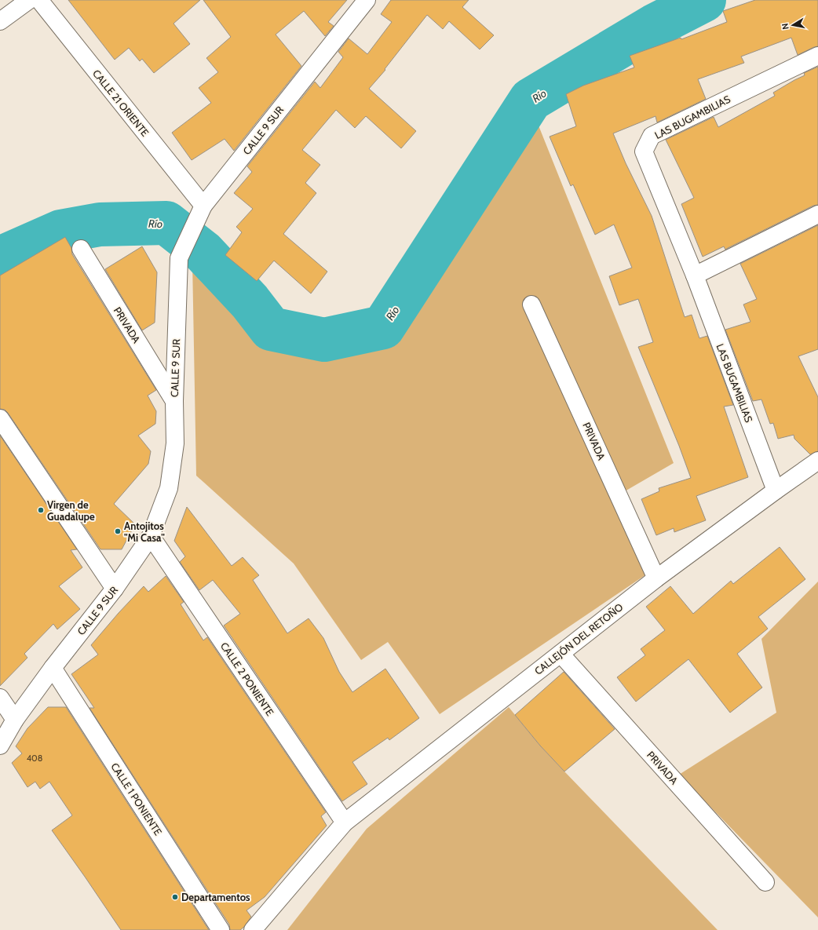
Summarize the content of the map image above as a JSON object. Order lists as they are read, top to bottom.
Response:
{
  "streets": {
    "street": [
      "CALLE 21 ORIENTE",
      "LAS BUGAMBILIAS",
      "CALLE 9 SUR",
      "PRIVADA",
      "CALLEJÓN DEL RETOÑO",
      "CALLE 2 PONIENTE",
      "CALLE 1 PONIENTE"
    ]
  },
  "crossings": [
    ["CALLE 21 ORIENTE", "CALLE 9 SUR"],
    ["LAS BUGAMBILIAS", "CALLEJÓN DEL RETOÑO"],
    ["CALLE 9 SUR", "PRIVADA"],
    ["CALLE 9 SUR", "CALLE 2 PONIENTE"],
    ["CALLE 9 SUR", "CALLE 1 PONIENTE"],
    ["PRIVADA", "CALLEJÓN DEL RETOÑO"],
    ["CALLEJÓN DEL RETOÑO", "CALLE 2 PONIENTE"]
  ],
  "water": ["Río"],
  "places": ["Virgen de Guadalupe", "Antojitos \"Mi Casa\"", "Departamentos"],
  "house_numbers": ["408"],
  "north": "left"
}
